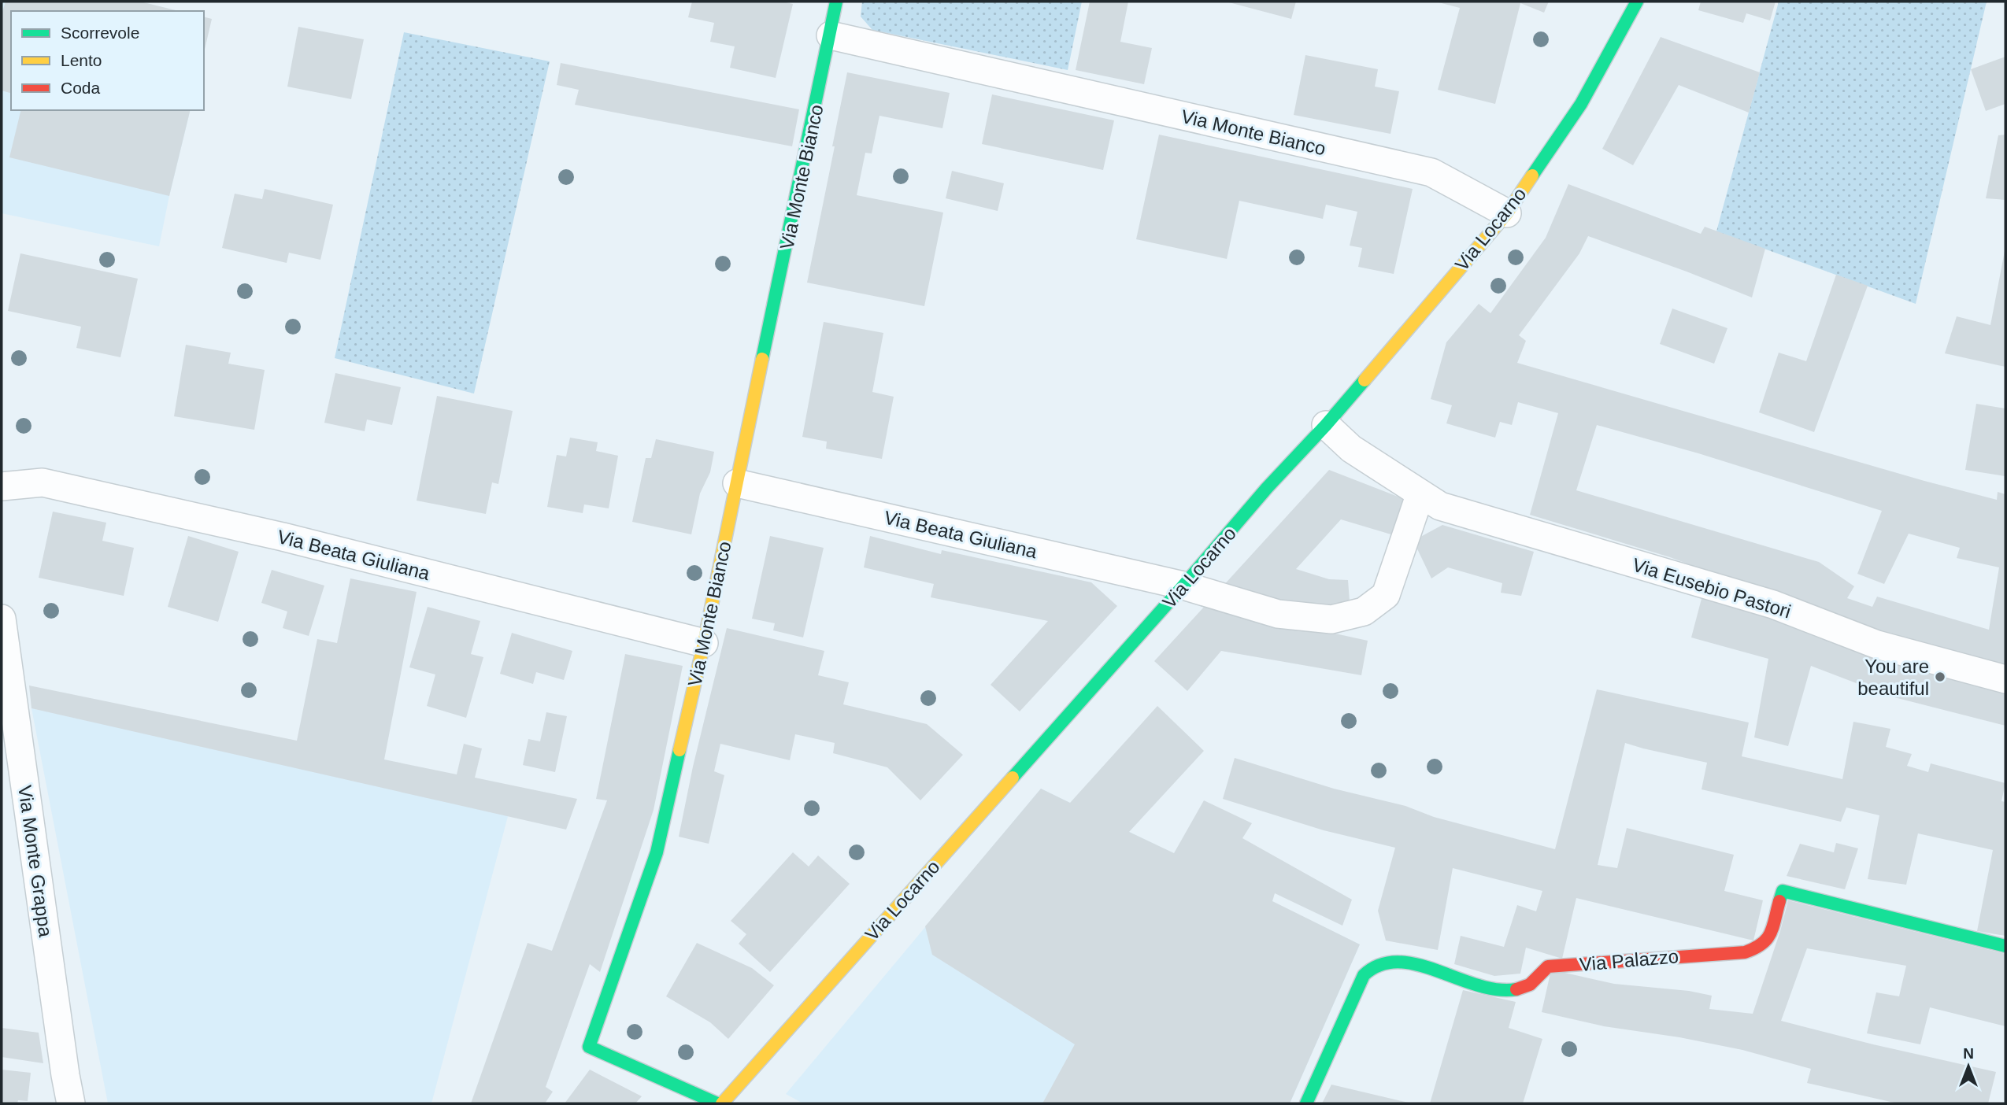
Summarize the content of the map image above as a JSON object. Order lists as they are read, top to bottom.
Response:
{
  "streets": {
    "street": [
      "Via Monte Bianco",
      "Via Locarno",
      "Via Beata Giuliana",
      "Via Eusebio Pastori",
      "Via Monte Grappa",
      "Via Palazzo"
    ]
  },
  "crossings": [
    ["Via Monte Bianco", "Via Locarno"],
    ["Via Monte Bianco", "Via Beata Giuliana"],
    ["Via Locarno", "Via Beata Giuliana"],
    ["Via Locarno", "Via Eusebio Pastori"]
  ],
  "places": ["You are beautiful"],
  "legend": ["Scorrevole", "Lento", "Coda"],
  "north": "top"
}
